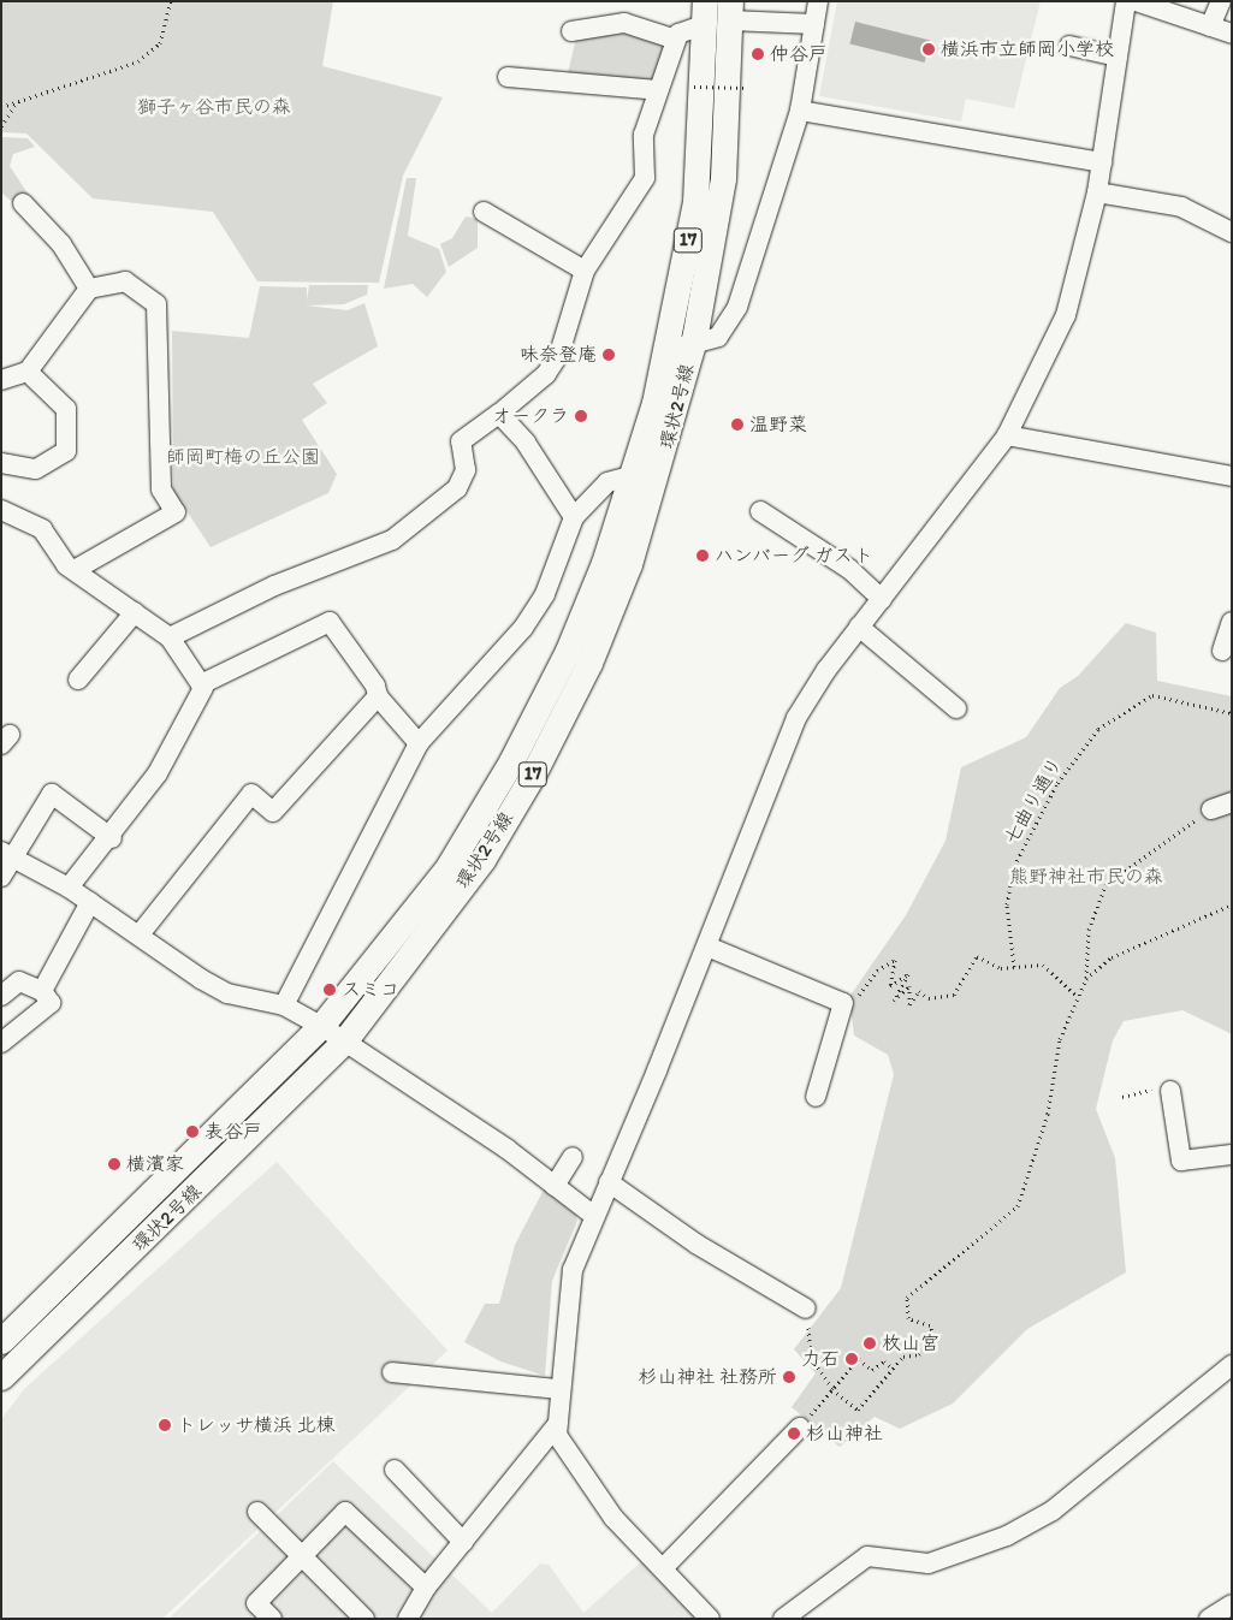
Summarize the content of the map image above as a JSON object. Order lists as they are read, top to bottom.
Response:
{
  "streets": {
    "main road": ["17", "環状2号線"],
    "path": ["七曲り通り"]
  },
  "parks": ["獅子ヶ谷市民の森", "師岡町梅の丘公園", "熊野神社市民の森"],
  "places": [
    "横浜市立師岡小学校",
    "仲谷戸",
    "味奈登庵",
    "オークラ",
    "温野菜",
    "ハンバーグ ガスト",
    "スミコ",
    "表谷戸",
    "横濱家",
    "枚山宮",
    "力石",
    "杉山神社 社務所",
    "トレッサ横浜 北棟",
    "杉山神社"
  ]
}
